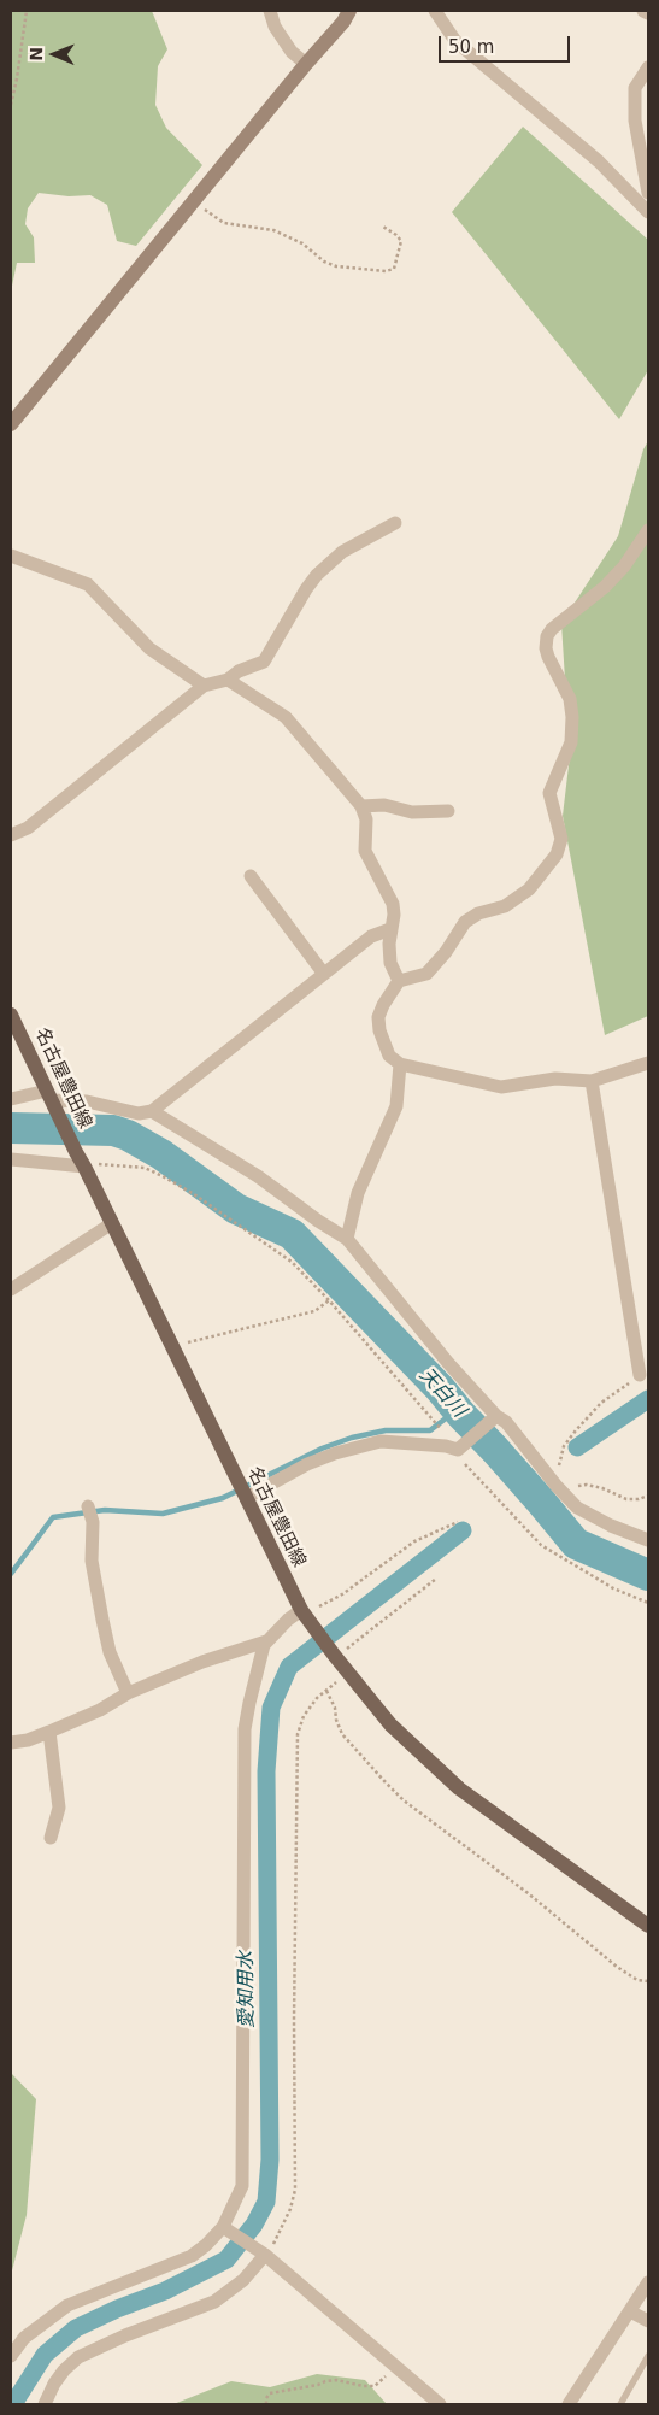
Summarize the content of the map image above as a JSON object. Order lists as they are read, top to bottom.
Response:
{
  "streets": {
    "main road": ["名古屋豊田線"]
  },
  "water": ["天白川", "愛知用水"],
  "scale_bar": "50 m",
  "north": "left"
}
